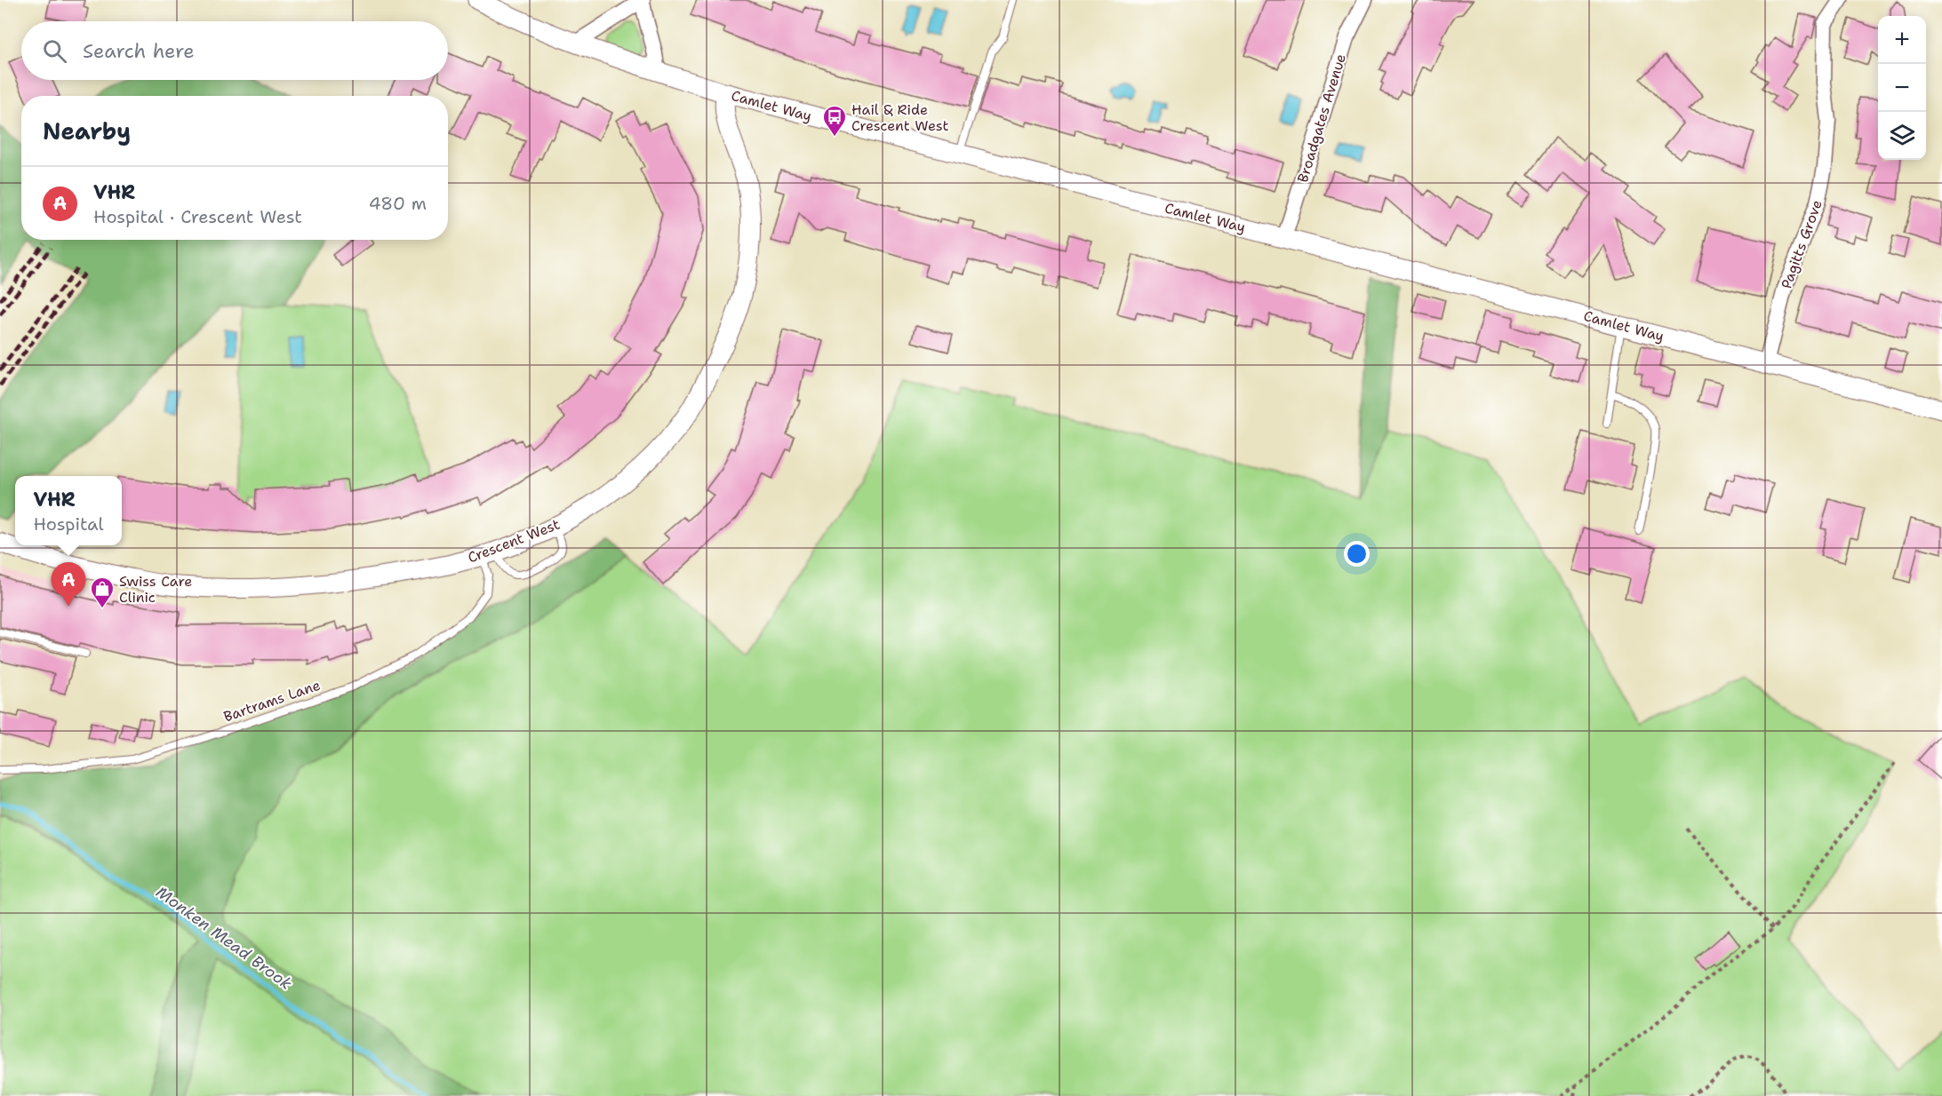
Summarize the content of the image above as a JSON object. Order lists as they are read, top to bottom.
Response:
{
  "streets": {
    "street": [
      "Camlet Way",
      "Broadgates Avenue",
      "Pagitts Grove",
      "Crescent West"
    ],
    "lane": ["Bartrams Lane"]
  },
  "crossings": [
    ["Camlet Way", "Broadgates Avenue"],
    ["Camlet Way", "Pagitts Grove"],
    ["Camlet Way", "Crescent West"],
    ["Crescent West", "Bartrams Lane"]
  ],
  "water": ["Monken Mead Brook"],
  "places": {
    "bus stop": ["Hail & Ride Crescent West"],
    "shop": ["Swiss Care Clinic"]
  },
  "page": {
    "map_buttons": ["+", "−"],
    "search": "Search here",
    "heading": "Nearby",
    "list": [
      {
        "mark": "A",
        "name": "VHR",
        "note": "Hospital · Crescent West",
        "value": "480 m"
      }
    ],
    "popup": ["VHR", "Hospital"],
    "pins": "A"
  }
}
